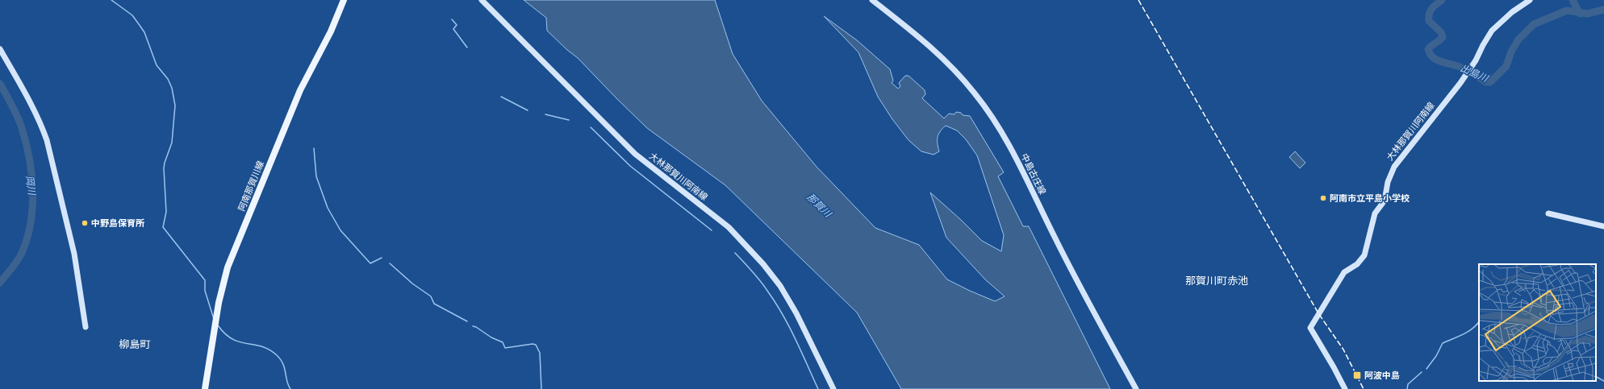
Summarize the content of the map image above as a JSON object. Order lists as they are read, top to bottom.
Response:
{
  "streets": {
    "main road": ["大林那賀川阿南線", "中島古庄線", "阿南那賀川線"]
  },
  "districts": ["那賀川町赤池", "柳島町"],
  "water": ["出島川", "岡川", "那賀川"],
  "places": {
    "other": ["阿南市立平島小学校", "中野島保育所"],
    "transit": ["阿波中島"]
  }
}
